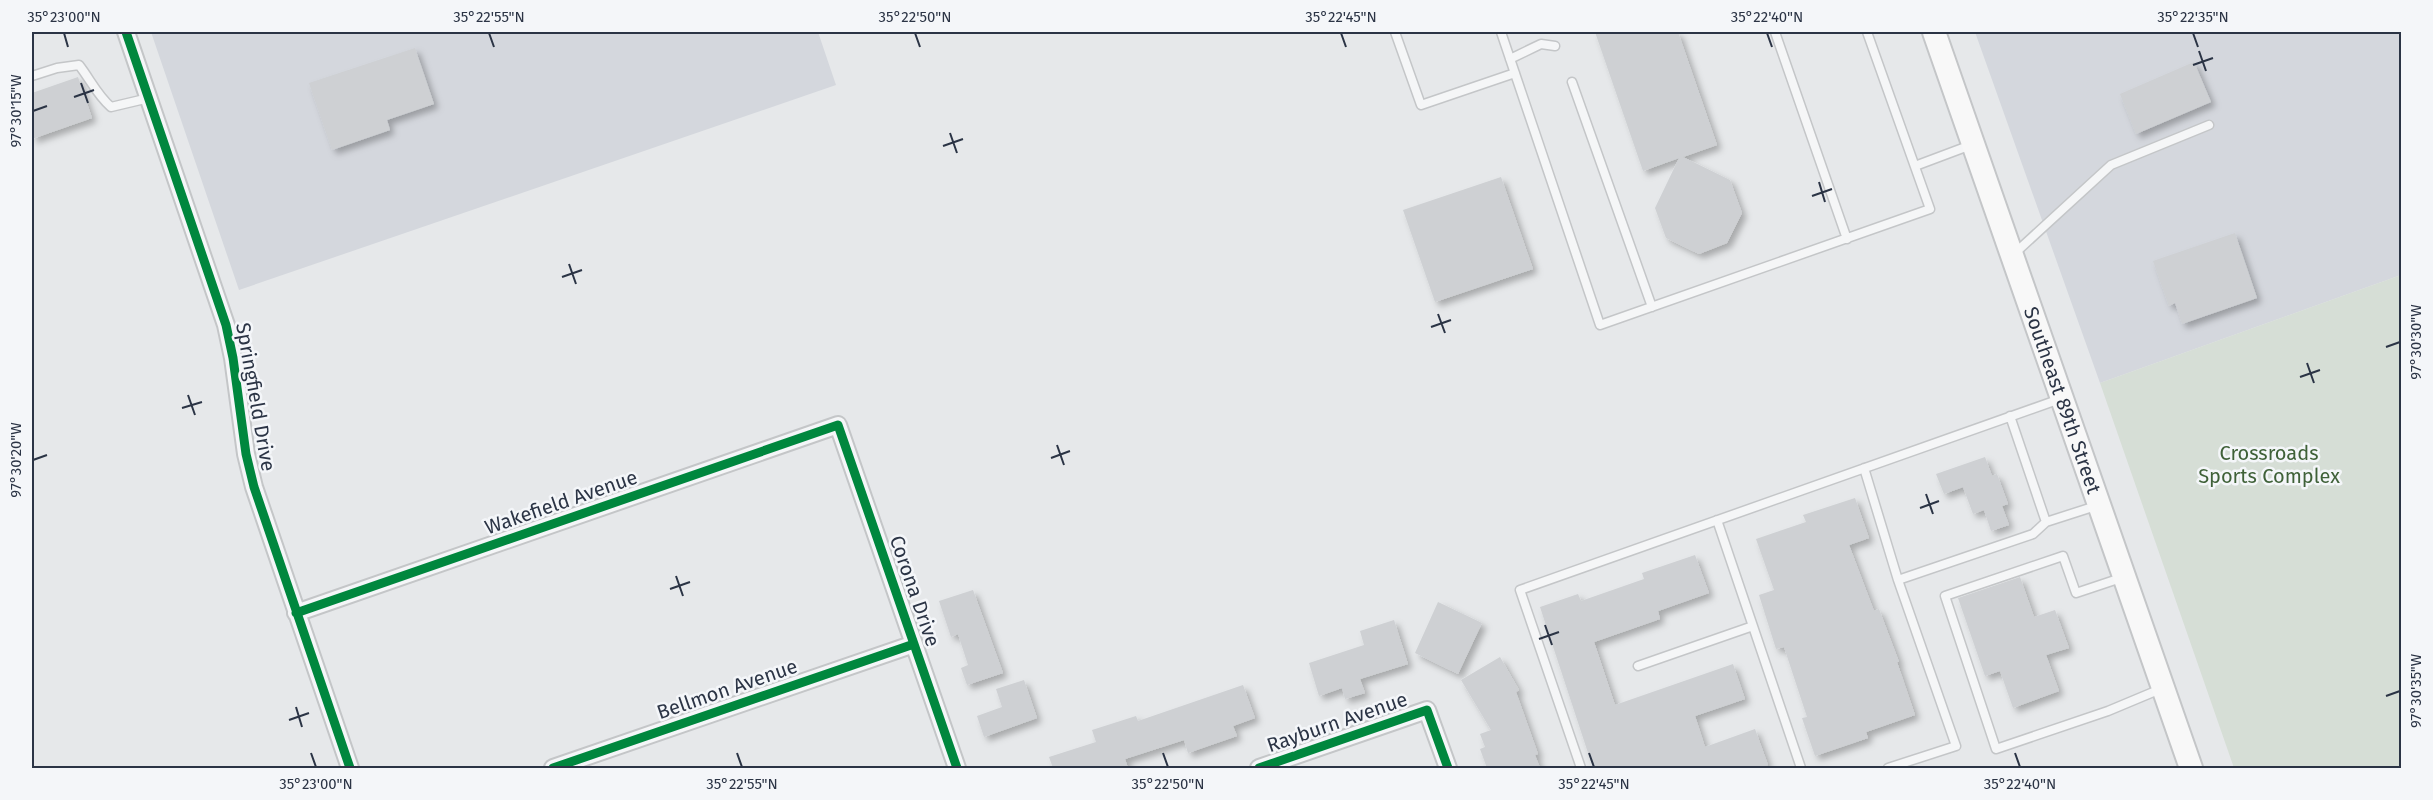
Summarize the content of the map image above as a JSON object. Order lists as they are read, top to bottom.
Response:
{
  "streets": {
    "main road": ["Southeast 89th Street"],
    "street": [
      "Springfield Drive",
      "Wakefield Avenue",
      "Corona Drive",
      "Bellmon Avenue",
      "Rayburn Avenue"
    ]
  },
  "crossings": [
    ["Springfield Drive", "Wakefield Avenue"],
    ["Wakefield Avenue", "Corona Drive"],
    ["Corona Drive", "Bellmon Avenue"]
  ],
  "parks": ["Crossroads Sports Complex"],
  "coordinates": [
    "35°23'00\"N",
    "35°22'55\"N",
    "35°22'50\"N",
    "35°22'45\"N",
    "35°22'40\"N",
    "35°22'35\"N",
    "97°30'15\"W",
    "97°30'30\"W",
    "97°30'20\"W",
    "97°30'35\"W"
  ]
}
